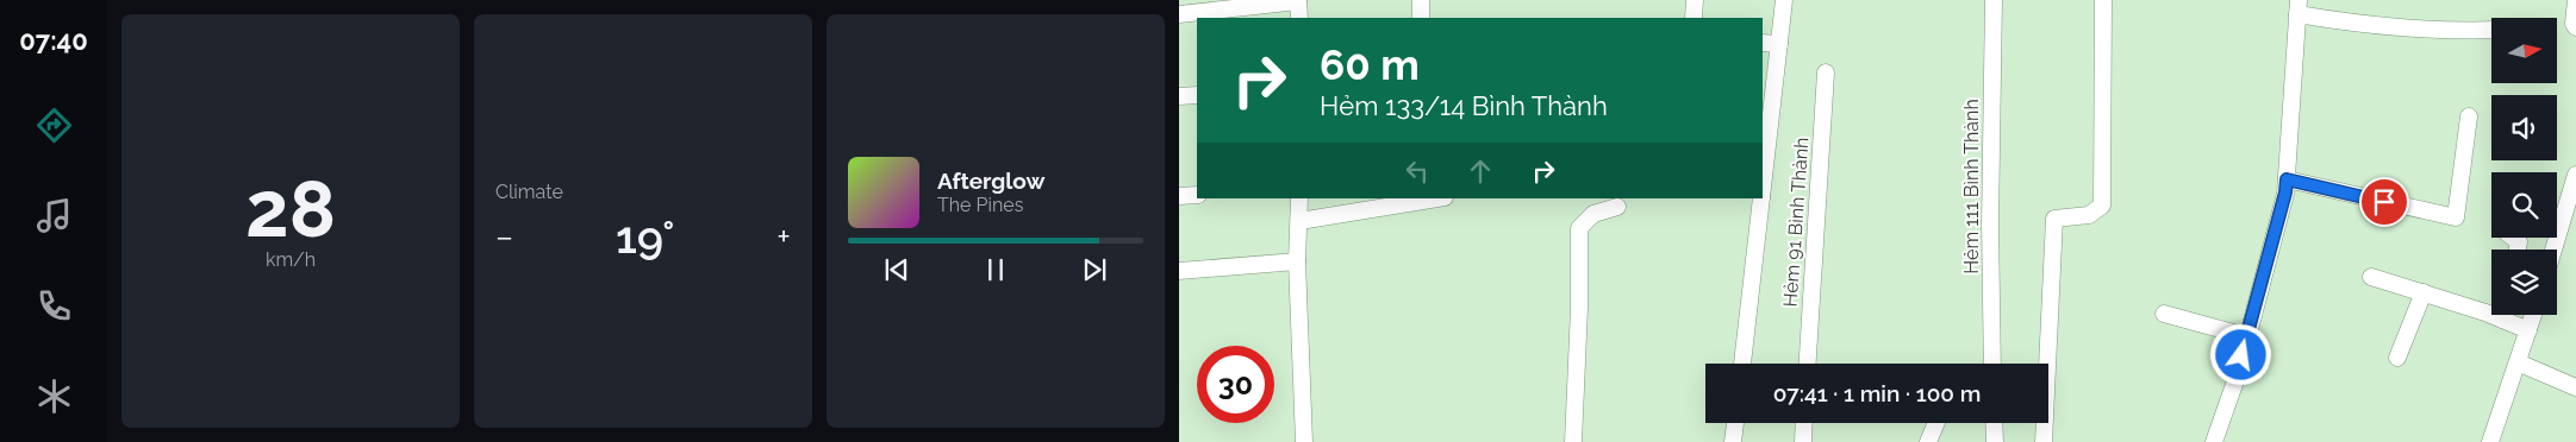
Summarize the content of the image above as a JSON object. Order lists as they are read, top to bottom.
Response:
{
  "streets": {
    "street": ["Hẻm 111 Bình Thành", "Hẻm 91 Bình Thành"]
  },
  "north": "right",
  "page": {
    "tabs": "07:40",
    "tile": [
      ["28", "km/h"],
      "Climate"
    ],
    "turn": ["60 m", "Hẻm 133/14 Bình Thành"],
    "song": ["Afterglow", "The Pines"],
    "heat": ["−", "19°", "+"],
    "limit": "30",
    "trip": "07:41 · 1 min · 100 m"
  }
}
